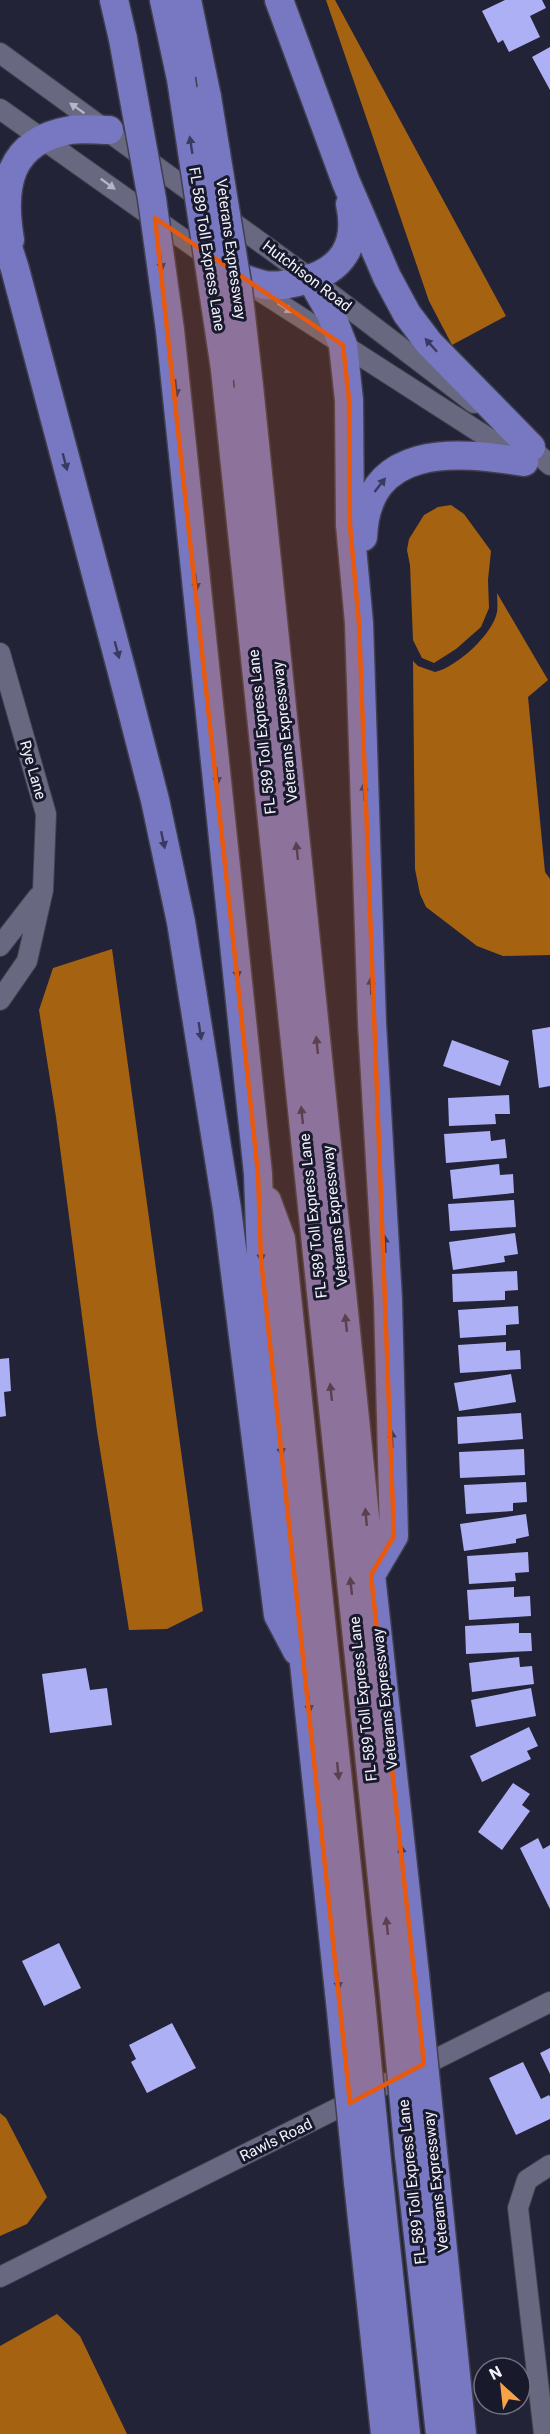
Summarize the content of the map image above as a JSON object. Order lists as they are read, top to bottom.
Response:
{
  "streets": {
    "highway": ["FL 589 Toll Express Lane", "Veterans Expressway"],
    "street": ["Hutchison Road", "Rye Lane", "Rawls Road"]
  },
  "crossings": [
    ["FL 589 Toll Express Lane", "Veterans Expressway"]
  ],
  "north": "top left"
}
